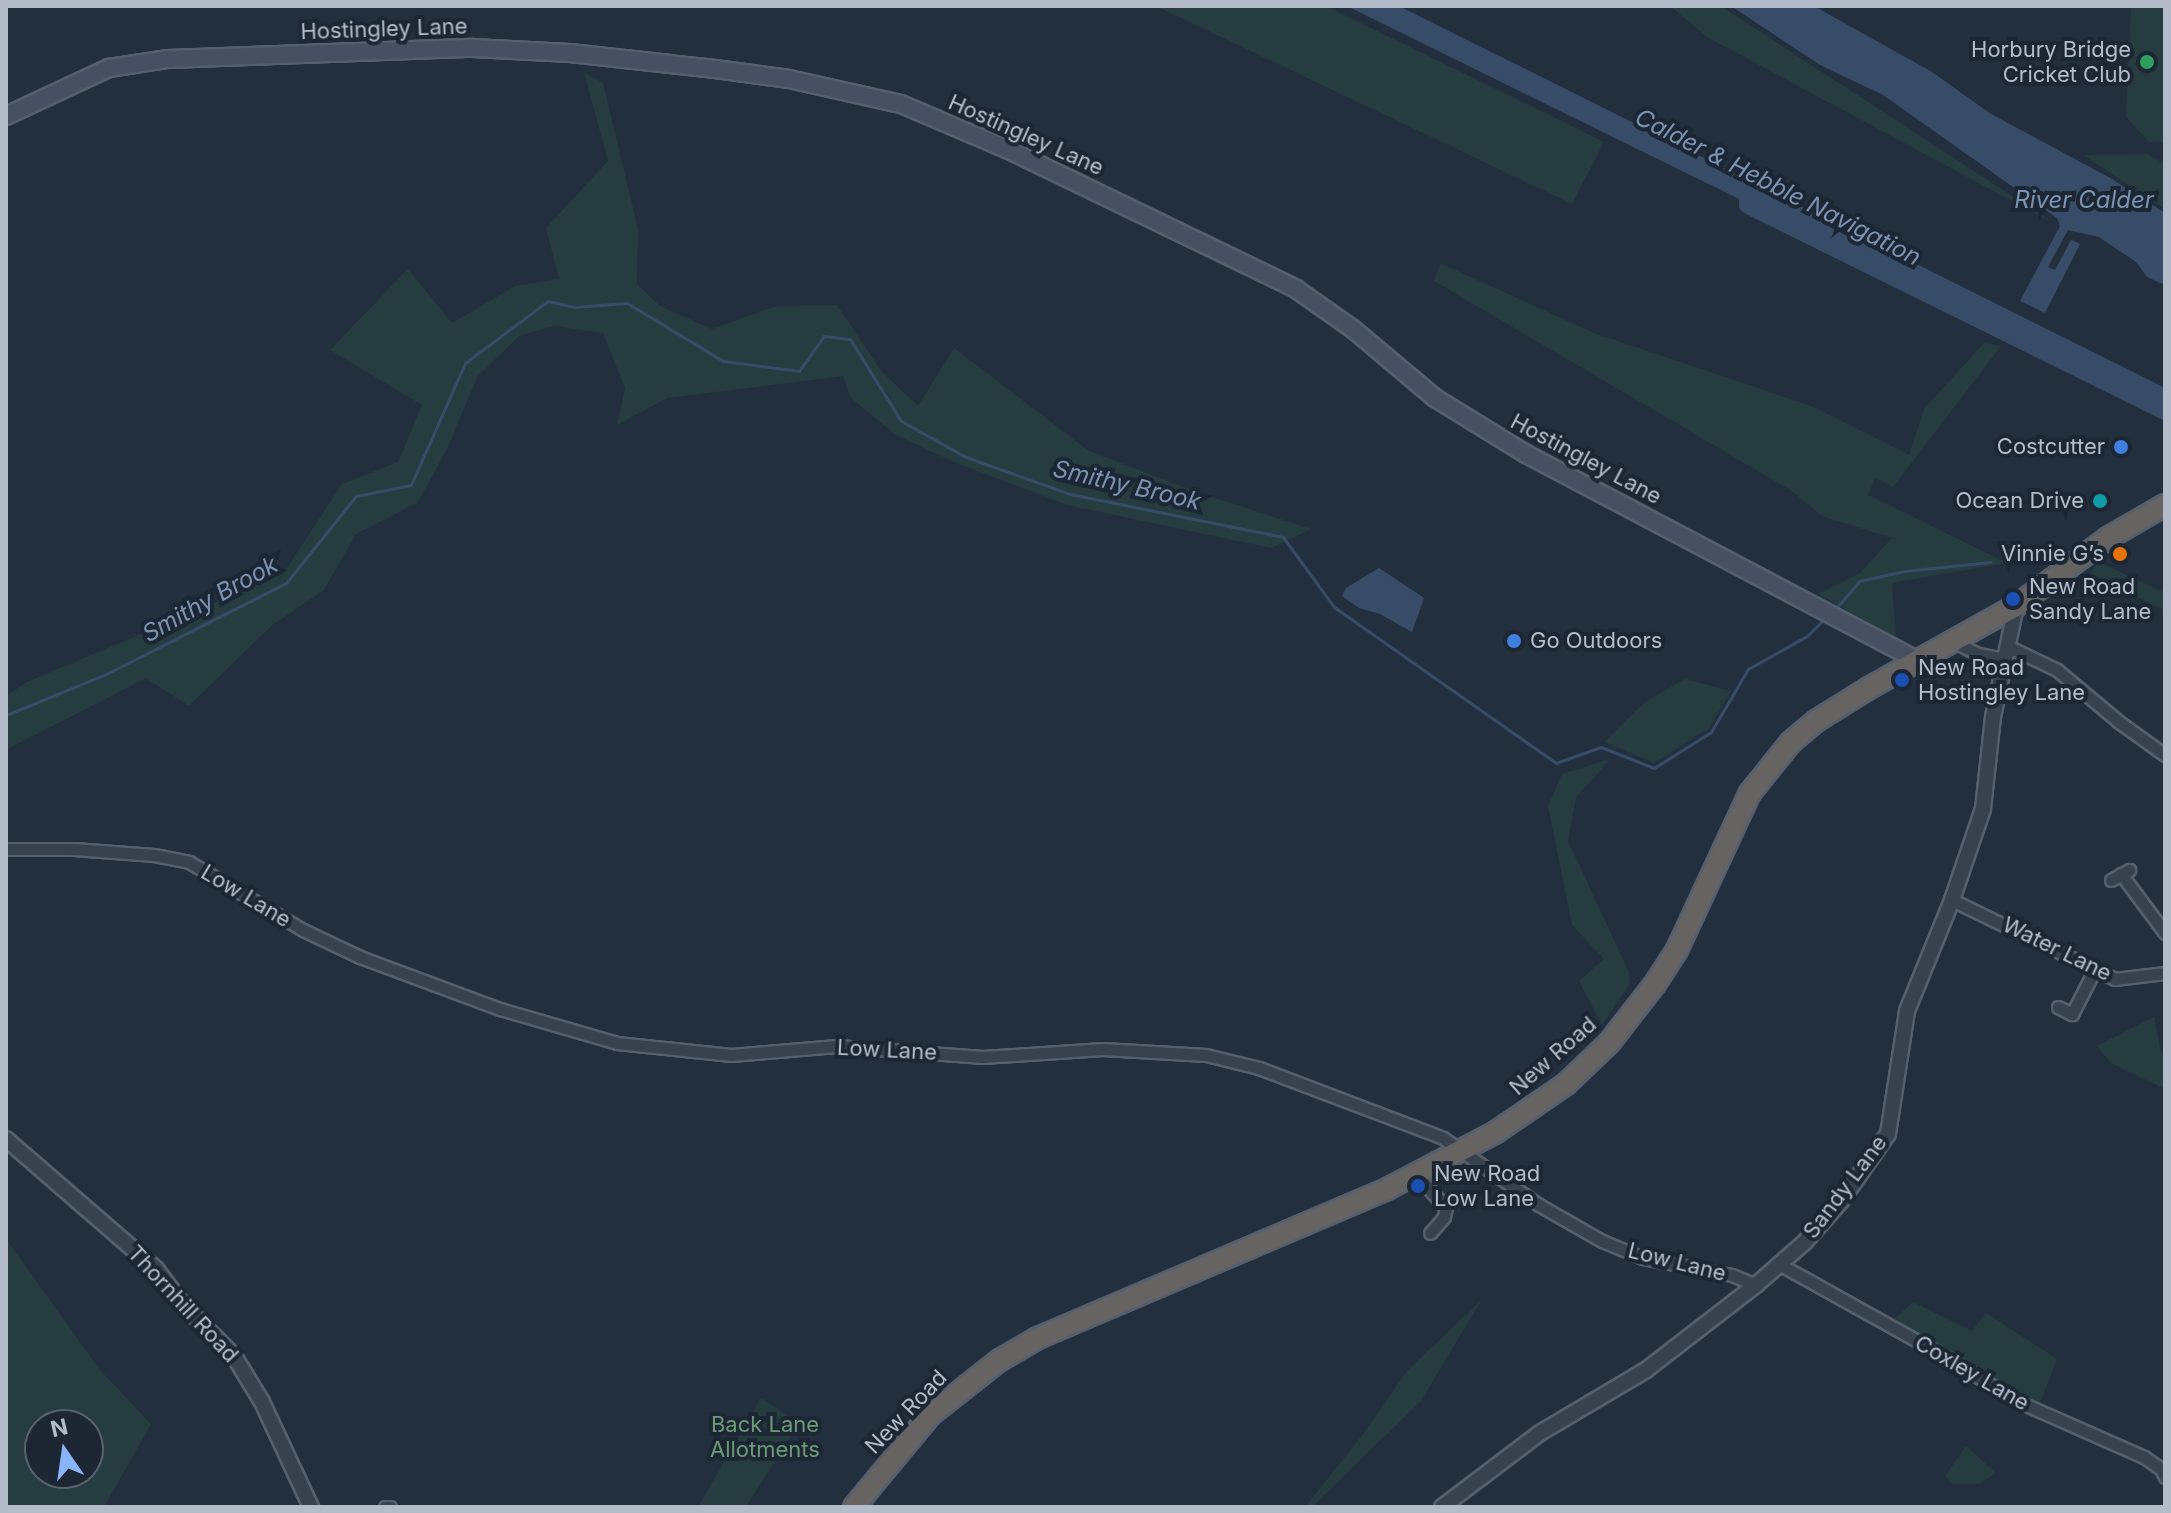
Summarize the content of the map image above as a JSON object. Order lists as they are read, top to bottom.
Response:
{
  "streets": {
    "highway": ["New Road"],
    "main road": ["Hostingley Lane"],
    "street": [
      "Low Lane",
      "Water Lane",
      "Sandy Lane",
      "Thornhill Road",
      "Coxley Lane"
    ]
  },
  "crossings": [
    ["Hostingley Lane", "New Road"],
    ["Low Lane", "New Road"],
    ["Low Lane", "Sandy Lane"],
    ["Water Lane", "Sandy Lane"],
    ["New Road", "Sandy Lane"],
    ["Sandy Lane", "Coxley Lane"]
  ],
  "water": ["Calder & Hebble Navigation", "River Calder", "Smithy Brook"],
  "parks": ["Back Lane Allotments"],
  "places": [
    "Horbury Bridge Cricket Club",
    "Costcutter",
    "Ocean Drive",
    "Vinnie G’s",
    "New Road Sandy Lane",
    "Go Outdoors",
    "New Road Hostingley Lane",
    "New Road Low Lane"
  ],
  "north": "top"
}
